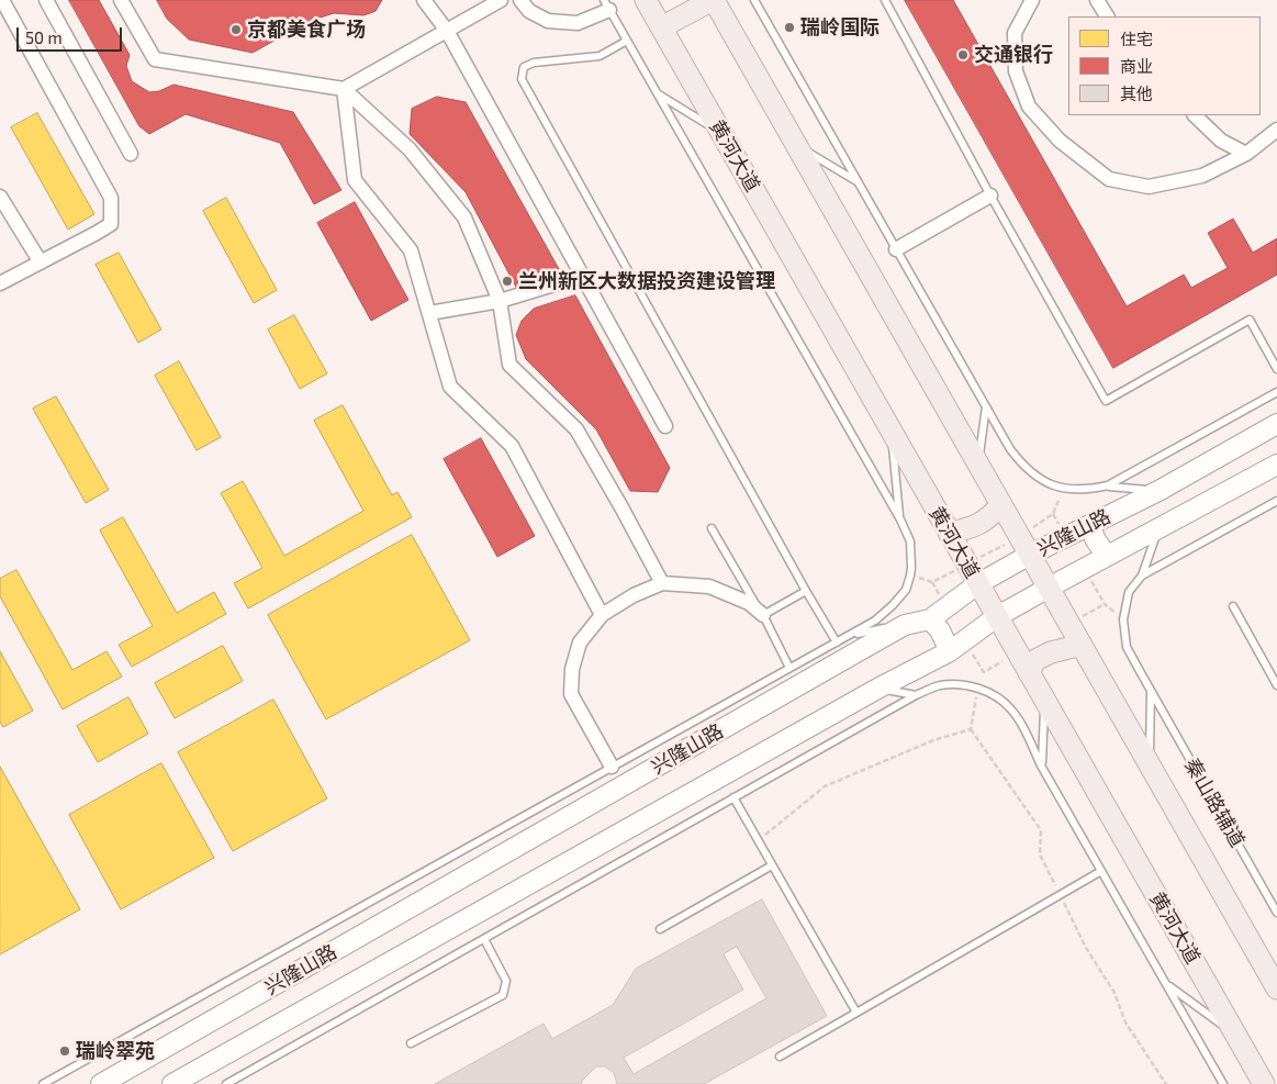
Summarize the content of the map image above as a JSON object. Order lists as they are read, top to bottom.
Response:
{
  "streets": {
    "main road": ["黄河大道"],
    "street": ["兴隆山路"],
    "lane": ["秦山路辅道"]
  },
  "crossings": [
    ["黄河大道", "兴隆山路"],
    ["兴隆山路", "秦山路辅道"]
  ],
  "places": [
    "瑞岭国际",
    "京都美食广场",
    "交通银行",
    "兰州新区大数据投资建设管理",
    "瑞岭翠苑"
  ],
  "legend": ["住宅", "商业", "其他"],
  "scale_bar": "50 m"
}
